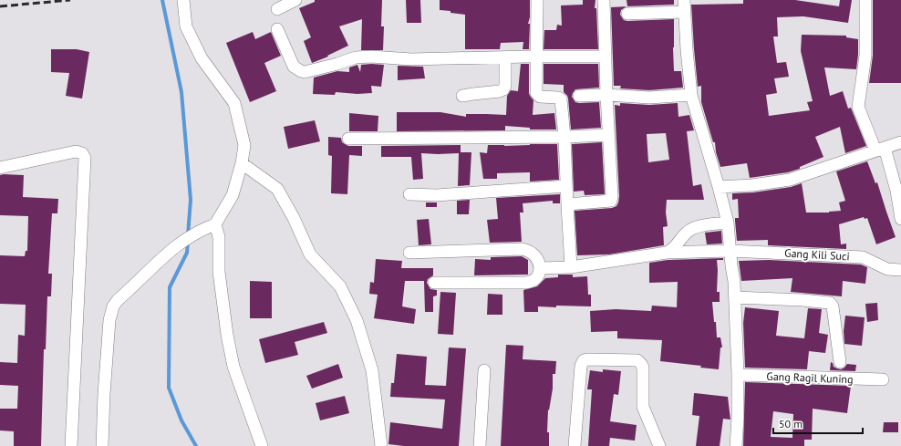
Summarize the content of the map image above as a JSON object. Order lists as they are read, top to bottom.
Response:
{
  "streets": {
    "street": ["Gang Kili Suci", "Gang Ragil Kuning"]
  },
  "scale_bar": "50 m"
}
